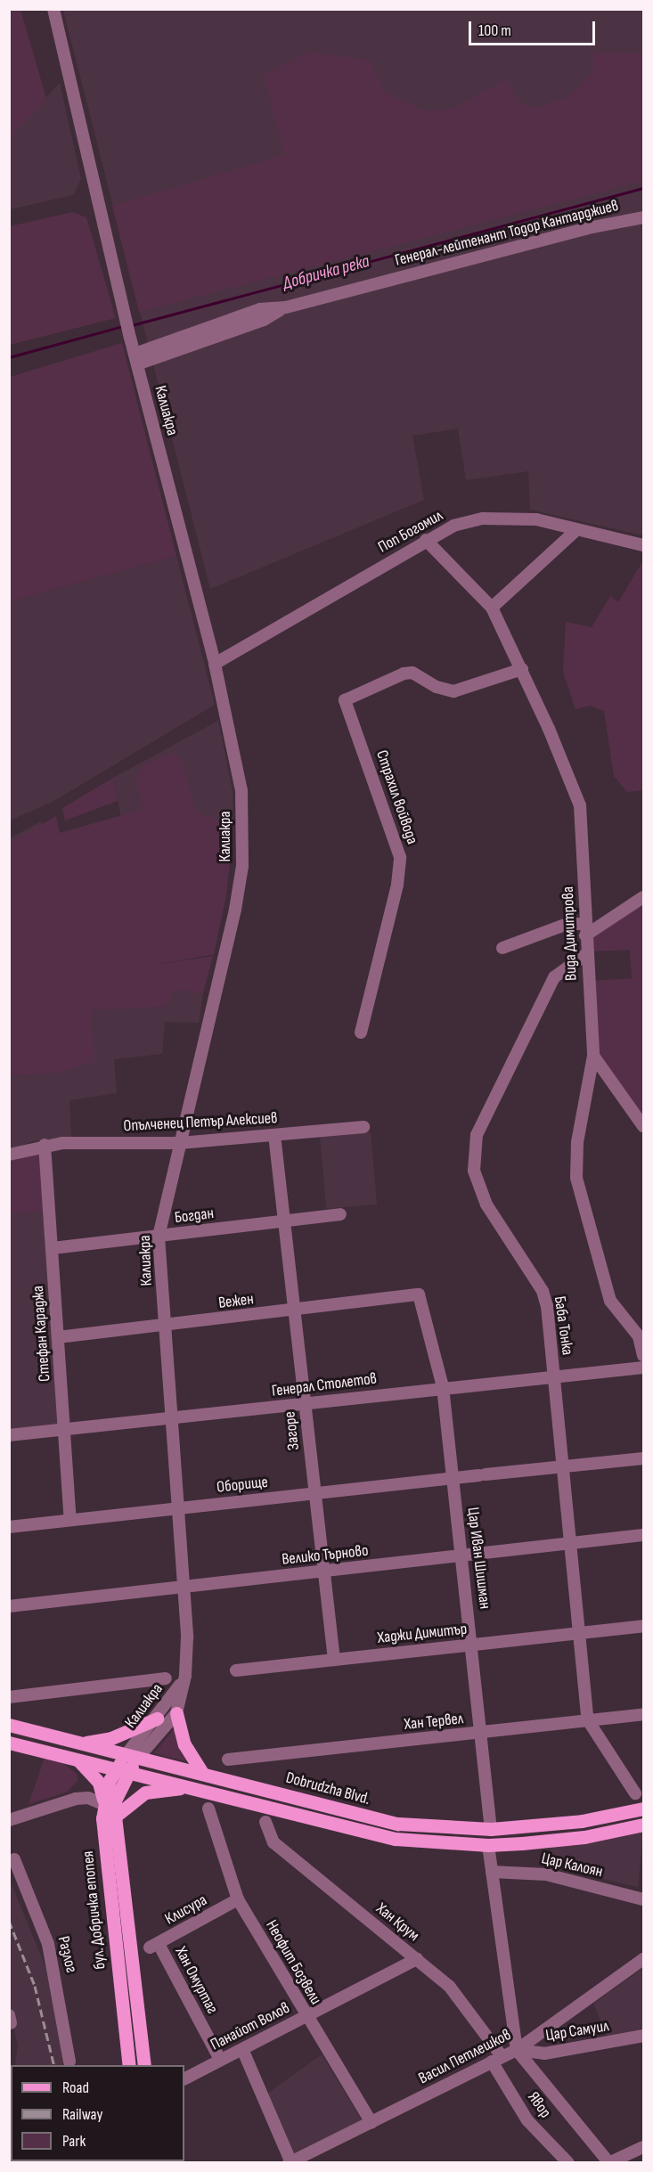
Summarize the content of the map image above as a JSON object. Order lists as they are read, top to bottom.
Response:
{
  "streets": {
    "main road": ["Dobrudzha Blvd.", "бул. Добричка епопея"],
    "street": [
      "Генерал-лейтенант Тодор Кантарджиев",
      "Калиакра",
      "Поп Богомил",
      "Страхил войвода",
      "Вида Димитрова",
      "Опълченец Петър Алексиев",
      "Богдан",
      "Вежен",
      "Баба Тонка",
      "Стефан Караджа",
      "Генерал Столетов",
      "Загоре",
      "Оборище",
      "Велико Търново",
      "Цар Иван Шишман",
      "Хаджи Димитър",
      "Хан Тервел",
      "Цар Калоян",
      "Клисура",
      "Хан Крум",
      "Разлог",
      "Неофит Бозвели",
      "Хан Омуртаг",
      "Панайот Волов",
      "Цар Самуил",
      "Васил Петлешков",
      "Явор"
    ]
  },
  "crossings": [
    ["Генерал-лейтенант Тодор Кантарджиев", "Калиакра"],
    ["Калиакра", "Поп Богомил"],
    ["Калиакра", "Опълченец Петър Алексиев"],
    ["Калиакра", "Богдан"],
    ["Калиакра", "Вежен"],
    ["Калиакра", "Генерал Столетов"],
    ["Калиакра", "Оборище"],
    ["Калиакра", "Велико Търново"],
    ["Калиакра", "Dobrudzha Blvd."],
    ["Калиакра", "бул. Добричка епопея"],
    ["Поп Богомил", "Вида Димитрова"],
    ["Страхил войвода", "Вида Димитрова"],
    ["Вида Димитрова", "Баба Тонка"],
    ["Опълченец Петър Алексиев", "Стефан Караджа"],
    ["Опълченец Петър Алексиев", "Загоре"],
    ["Богдан", "Стефан Караджа"],
    ["Богдан", "Загоре"],
    ["Вежен", "Стефан Караджа"],
    ["Вежен", "Загоре"],
    ["Вежен", "Цар Иван Шишман"],
    ["Баба Тонка", "Генерал Столетов"],
    ["Баба Тонка", "Оборище"],
    ["Баба Тонка", "Велико Търново"],
    ["Баба Тонка", "Хаджи Димитър"],
    ["Баба Тонка", "Хан Тервел"],
    ["Стефан Караджа", "Генерал Столетов"],
    ["Стефан Караджа", "Оборище"],
    ["Генерал Столетов", "Загоре"],
    ["Генерал Столетов", "Цар Иван Шишман"],
    ["Загоре", "Оборище"],
    ["Загоре", "Велико Търново"],
    ["Загоре", "Хаджи Димитър"],
    ["Оборище", "Цар Иван Шишман"],
    ["Велико Търново", "Цар Иван Шишман"],
    ["Цар Иван Шишман", "Хаджи Димитър"],
    ["Цар Иван Шишман", "Хан Тервел"],
    ["Цар Иван Шишман", "Dobrudzha Blvd."],
    ["Dobrudzha Blvd.", "бул. Добричка епопея"],
    ["Клисура", "Неофит Бозвели"],
    ["Клисура", "Хан Омуртаг"],
    ["Хан Крум", "Панайот Волов"],
    ["Хан Крум", "Васил Петлешков"],
    ["Хан Крум", "Явор"],
    ["Неофит Бозвели", "Панайот Волов"],
    ["Неофит Бозвели", "Васил Петлешков"],
    ["Хан Омуртаг", "Панайот Волов"],
    ["Цар Самуил", "Васил Петлешков"],
    ["Васил Петлешков", "Явор"]
  ],
  "water": ["Добричка река"],
  "legend": ["Road", "Railway", "Park"],
  "scale_bar": "100 m"
}
